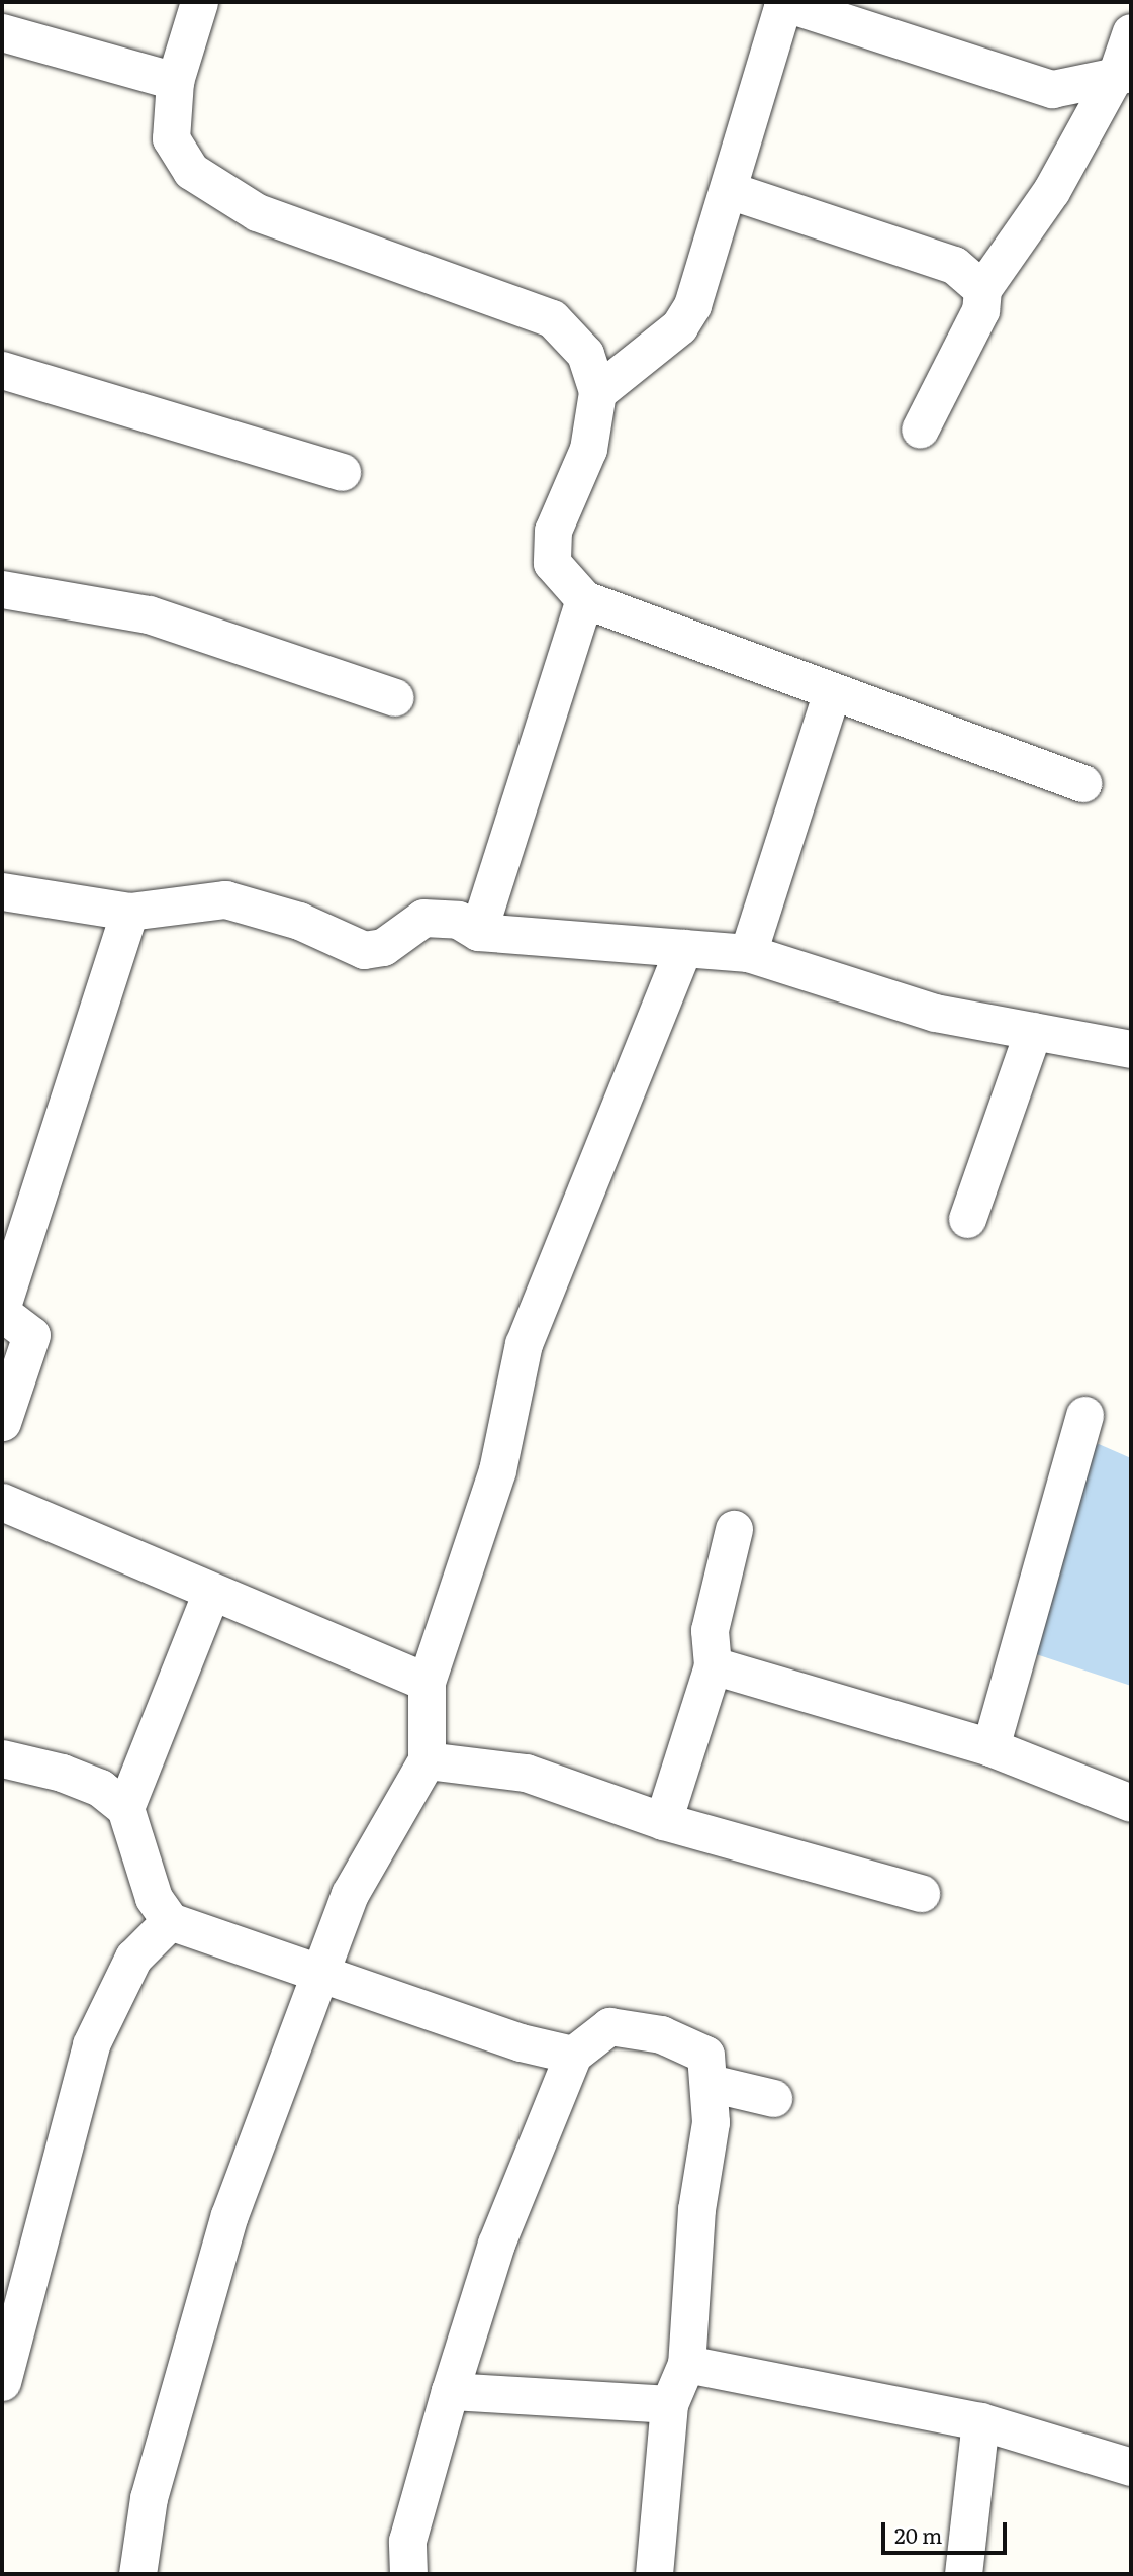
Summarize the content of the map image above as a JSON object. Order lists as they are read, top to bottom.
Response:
{
  "scale_bar": "20 m"
}
